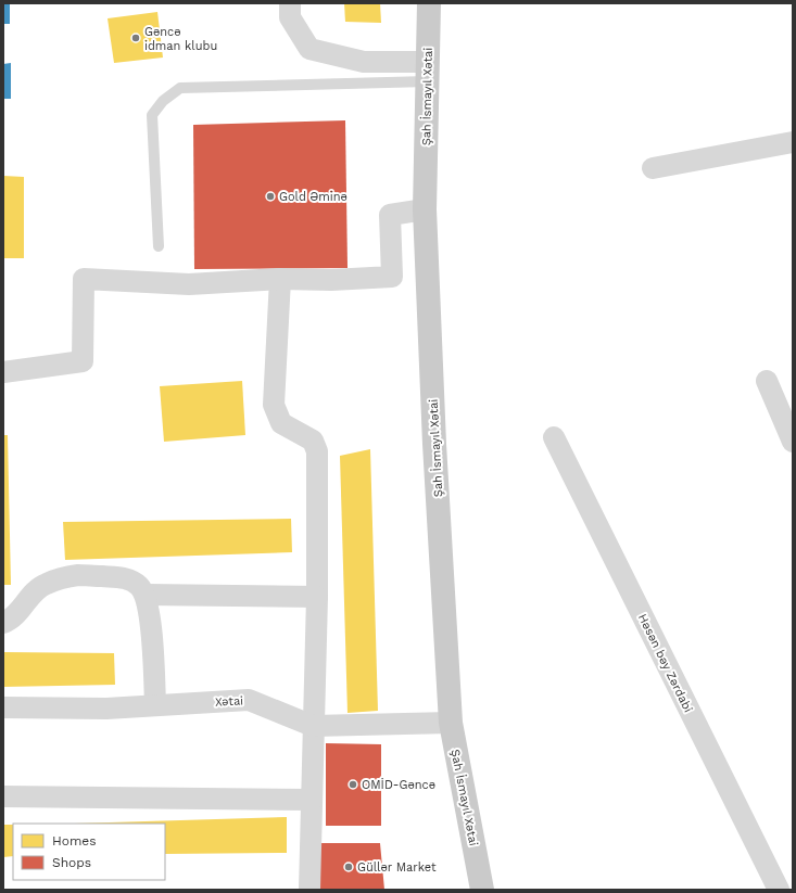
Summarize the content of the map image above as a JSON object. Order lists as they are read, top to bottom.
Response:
{
  "streets": {
    "main road": ["Şah İsmayıl Xətai"],
    "street": ["Həsən bəy Zərdabi", "Xətai"]
  },
  "crossings": [
    ["Şah İsmayıl Xətai", "Xətai"]
  ],
  "places": [
    "Gəncə idman klubu",
    "Gold Əminə",
    "OMİD-Gəncə",
    "Güllər Market"
  ],
  "legend": ["Homes", "Shops"]
}
